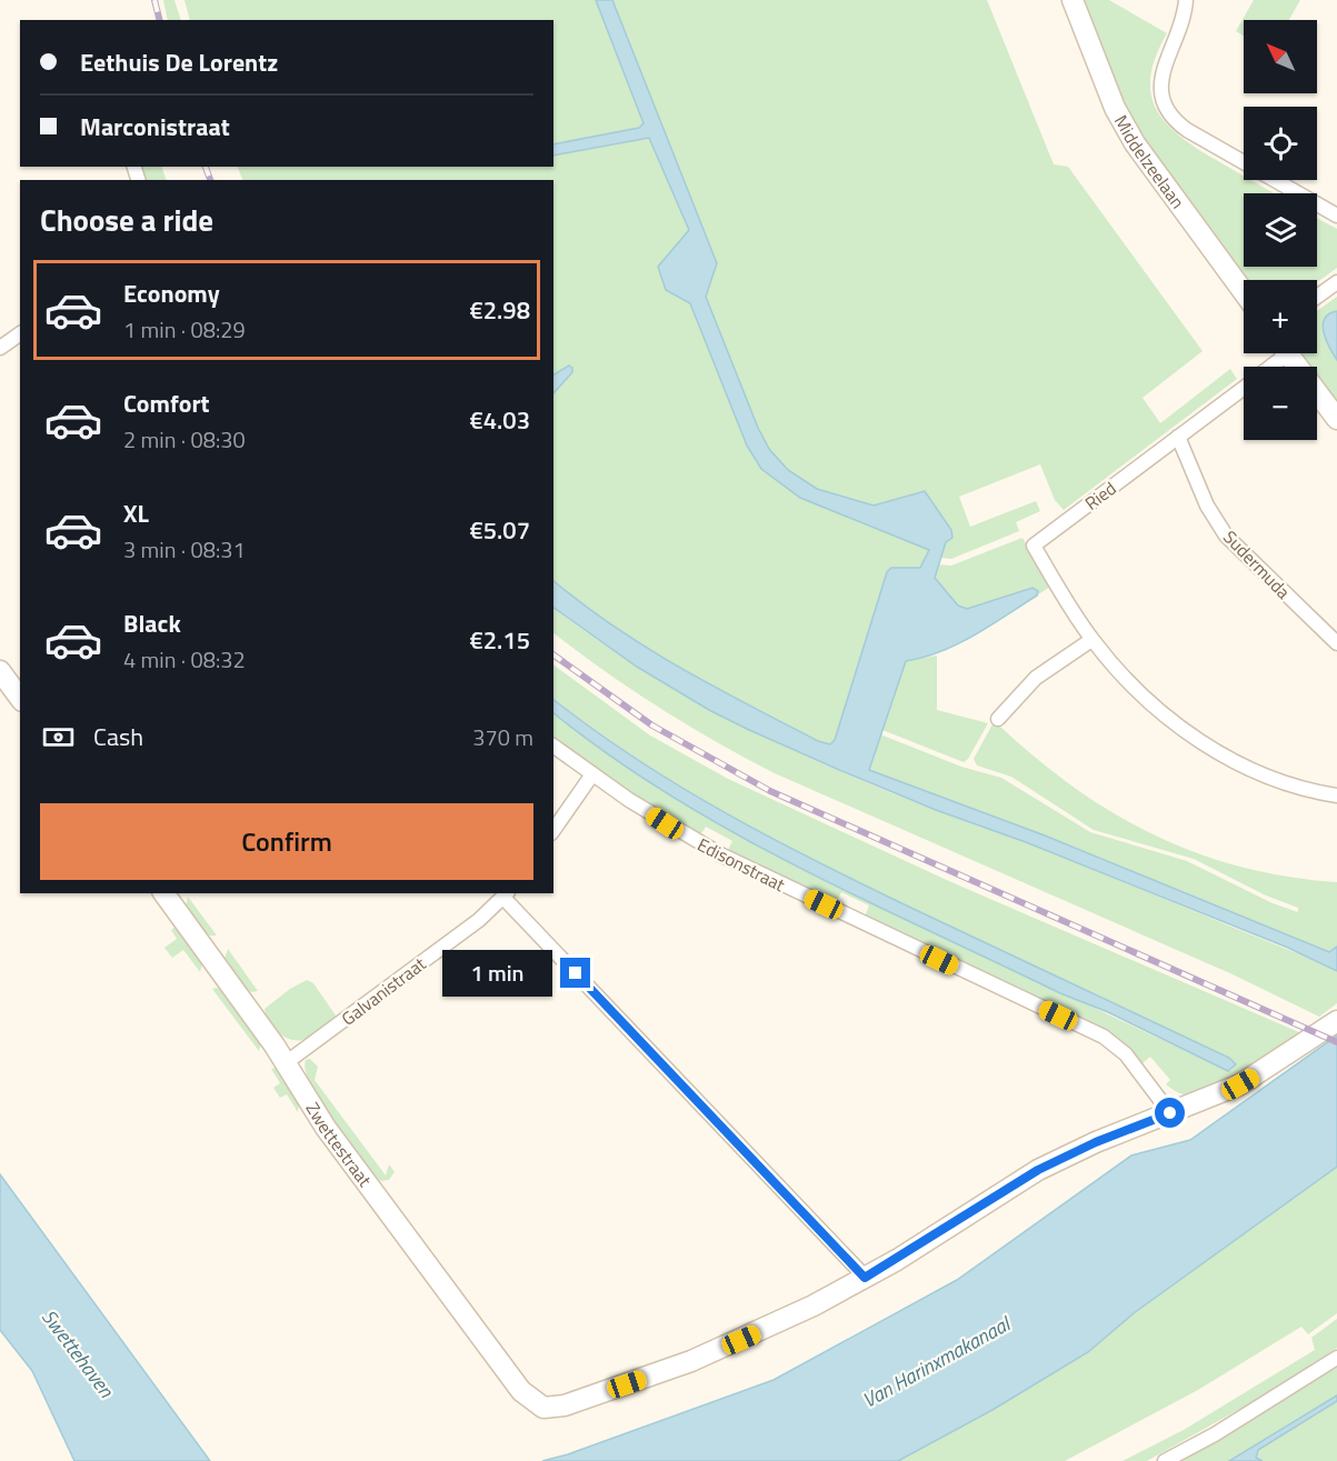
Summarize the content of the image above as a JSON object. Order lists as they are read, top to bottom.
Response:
{
  "streets": {
    "street": [
      "Middelzeelaan",
      "Ried",
      "Sudermuda",
      "Edisonstraat",
      "Galvanistraat",
      "Zwettestraat"
    ]
  },
  "crossings": [
    ["Ried", "Sudermuda"],
    ["Galvanistraat", "Zwettestraat"]
  ],
  "water": ["Swettehaven", "Van Harinxmakanaal"],
  "north": "top left",
  "page": {
    "map_buttons": ["+", "−"],
    "banner": ["Eethuis De Lorentz", "Marconistraat"],
    "heading": "Choose a ride",
    "list": [
      {
        "name": "Economy",
        "note": "1 min · 08:29",
        "value": "€2.98"
      },
      {
        "name": "Comfort",
        "note": "2 min · 08:30",
        "value": "€4.03"
      },
      {
        "name": "XL",
        "note": "3 min · 08:31",
        "value": "€5.07"
      },
      {
        "name": "Black",
        "note": "4 min · 08:32",
        "value": "€2.15"
      }
    ],
    "pay": ["Cash", "370 m"],
    "buttons": "Confirm",
    "bubble": "1 min"
  }
}
